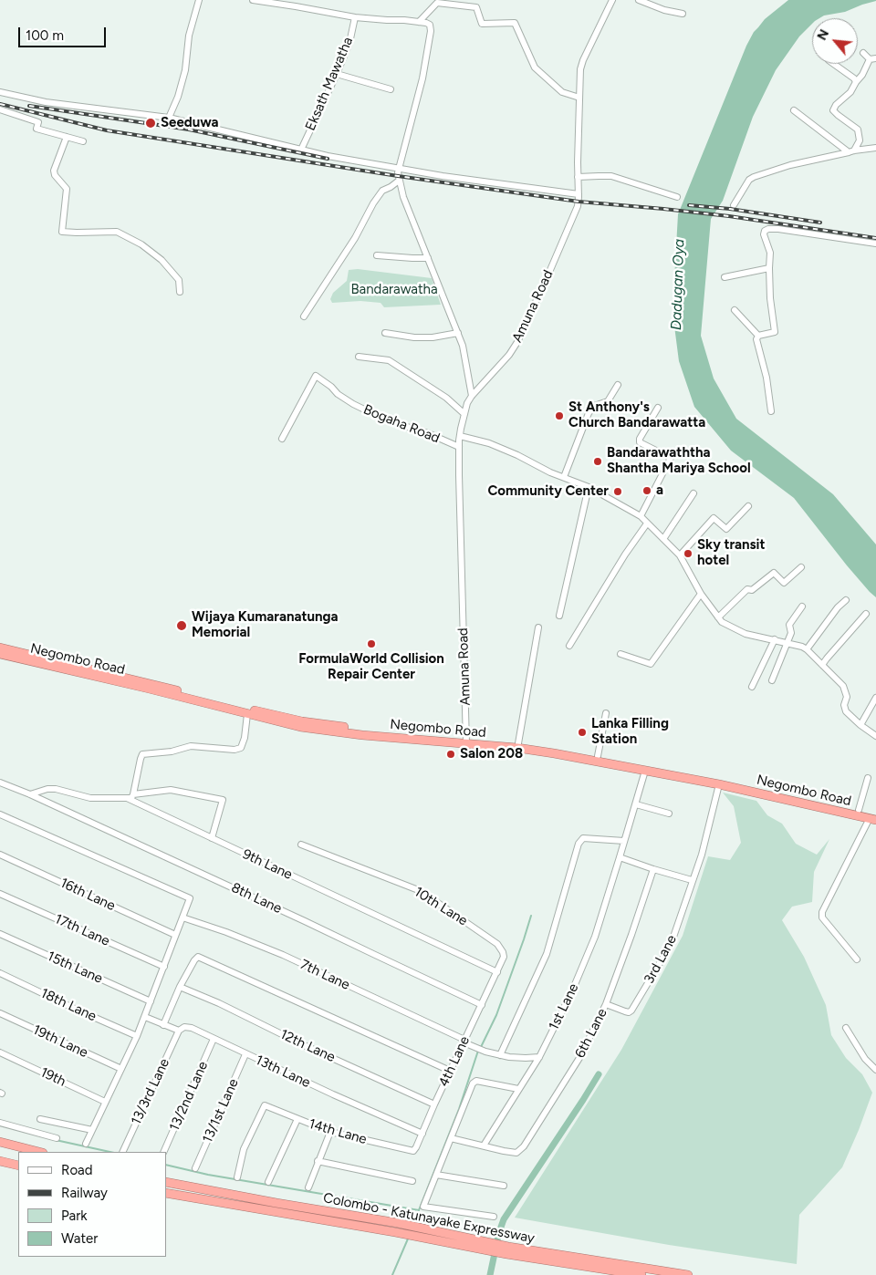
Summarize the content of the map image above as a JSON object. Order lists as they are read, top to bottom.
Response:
{
  "streets": {
    "highway": ["Negombo Road", "Colombo - Katunayake Expressway"],
    "street": [
      "Eksath Mawatha",
      "Amuna Road",
      "Bogaha Road",
      "9th Lane",
      "16th Lane",
      "8th Lane",
      "10th Lane",
      "17th Lane",
      "3rd Lane",
      "15th Lane",
      "7th Lane",
      "18th Lane",
      "1st Lane",
      "6th Lane",
      "19th Lane",
      "12th Lane",
      "4th Lane",
      "13th Lane",
      "19th",
      "13/3rd Lane",
      "13/2nd Lane",
      "13/1st Lane",
      "14th Lane"
    ]
  },
  "crossings": [
    ["Amuna Road", "Bogaha Road"],
    ["Amuna Road", "Negombo Road"],
    ["Negombo Road", "1st Lane"],
    ["9th Lane", "8th Lane"],
    ["9th Lane", "10th Lane"],
    ["9th Lane", "4th Lane"],
    ["8th Lane", "4th Lane"],
    ["10th Lane", "4th Lane"],
    ["3rd Lane", "6th Lane"],
    ["7th Lane", "1st Lane"],
    ["7th Lane", "4th Lane"],
    ["1st Lane", "6th Lane"],
    ["12th Lane", "4th Lane"],
    ["4th Lane", "13th Lane"],
    ["4th Lane", "14th Lane"],
    ["13th Lane", "13/3rd Lane"],
    ["13th Lane", "13/2nd Lane"],
    ["13th Lane", "13/1st Lane"]
  ],
  "water": ["Dadugan Oya"],
  "parks": ["Bandarawatha"],
  "places": [
    "Seeduwa",
    "St Anthony's Church Bandarawatta",
    "Bandarawaththa Shantha Mariya School",
    "a",
    "Community Center",
    "Sky transit hotel",
    "Wijaya Kumaranatunga Memorial",
    "FormulaWorld Collision Repair Center",
    "Lanka Filling Station",
    "Salon 208"
  ],
  "legend": [
    "Road",
    "Railway",
    "Park",
    "Water"
  ],
  "scale_bar": "100 m",
  "north": "top left"
}
